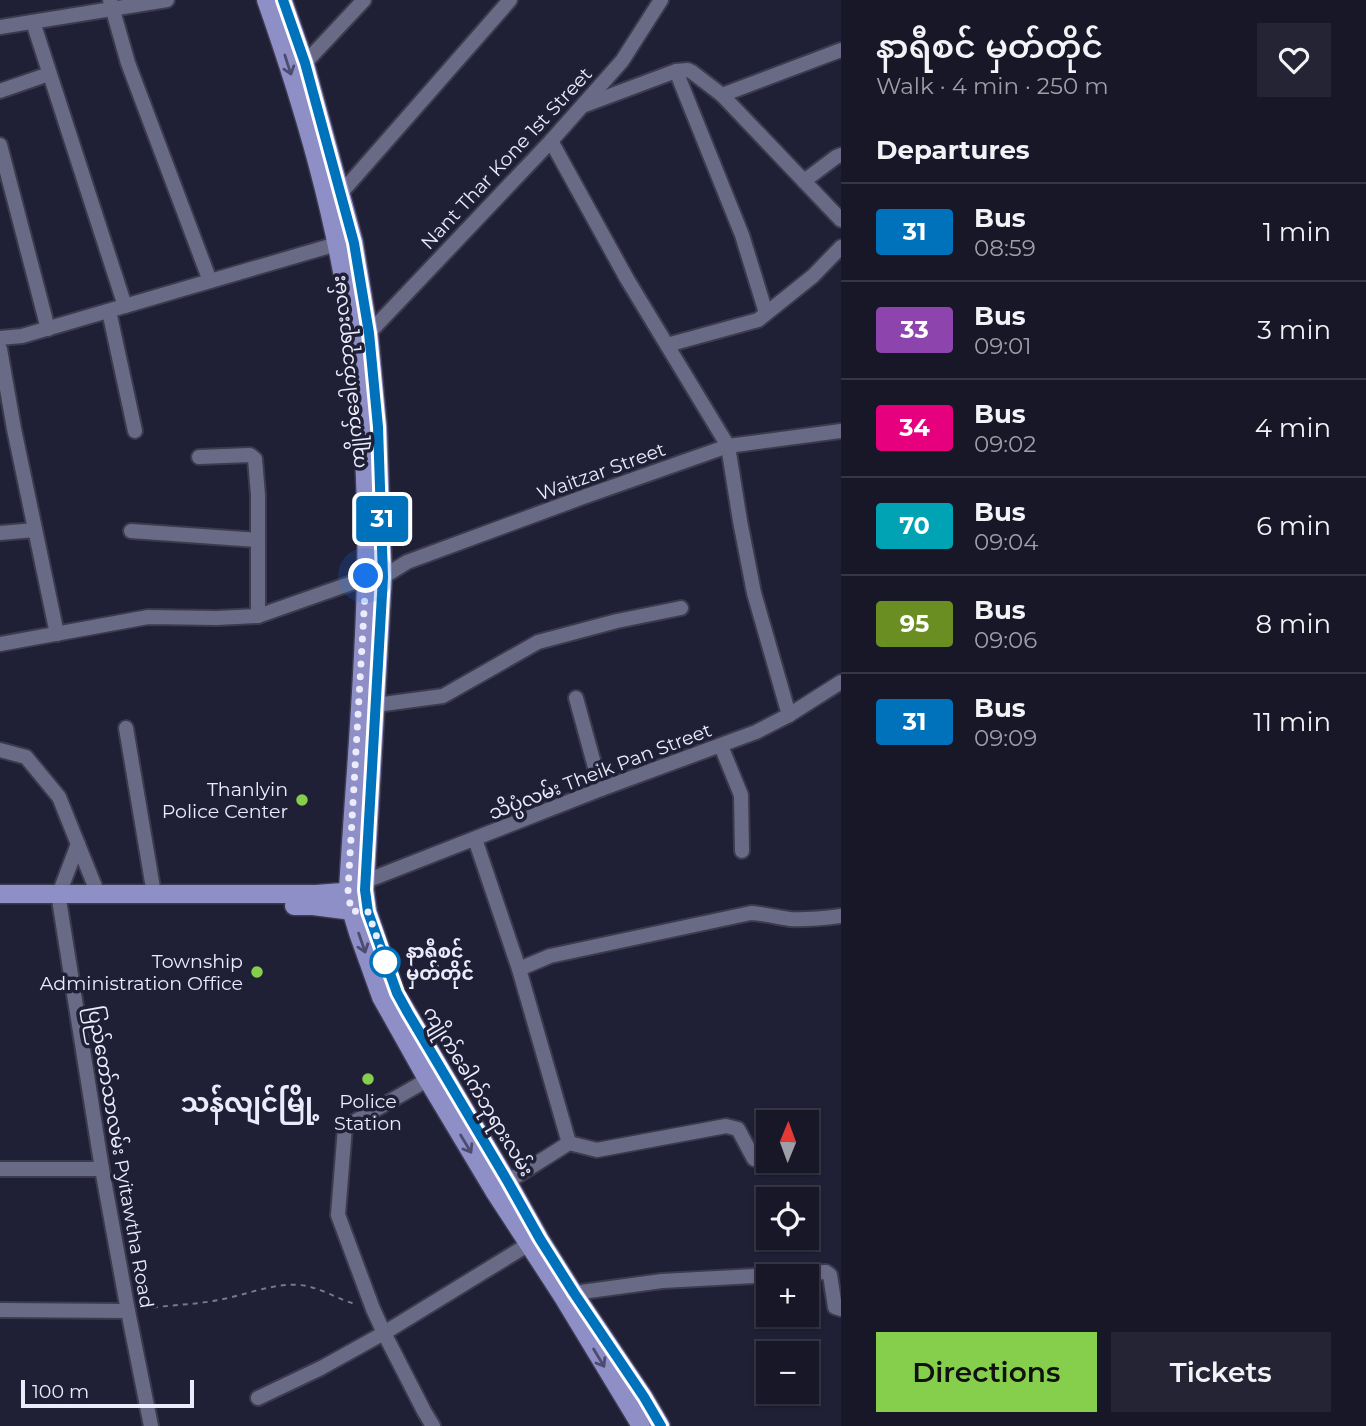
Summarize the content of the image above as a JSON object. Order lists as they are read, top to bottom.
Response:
{
  "streets": {
    "main road": ["ကျိုက်ခေါက်ဘုရားလမ်း"],
    "street": [
      "Nant Thar Kone 1st Street",
      "Waitzar Street",
      "သိပ္ပံလမ်း Theik Pan Street",
      "ပြည်တော်သာလမ်း Pyitawtha Road"
    ]
  },
  "crossings": [
    ["Nant Thar Kone 1st Street", "ကျိုက်ခေါက်ဘုရားလမ်း"],
    ["ကျိုက်ခေါက်ဘုရားလမ်း", "Waitzar Street"],
    ["ကျိုက်ခေါက်ဘုရားလမ်း", "သိပ္ပံလမ်း Theik Pan Street"]
  ],
  "districts": ["သန်လျင်မြို့"],
  "places": [
    "Thanlyin Police Center",
    "နာရီစင် မှတ်တိုင်",
    "Township Administration Office",
    "Police Station"
  ],
  "lines": ["bus line 31"],
  "scale_bar": "100 m",
  "north": "top",
  "page": {
    "on_map": "31",
    "heading": [
      ["နာရီစင် မှတ်တိုင်", "Walk · 4 min · 250 m"],
      "Departures"
    ],
    "list": [
      {
        "mark": "31",
        "name": "Bus",
        "note": "08:59",
        "value": "1 min"
      },
      {
        "mark": "33",
        "name": "Bus",
        "note": "09:01",
        "value": "3 min"
      },
      {
        "mark": "34",
        "name": "Bus",
        "note": "09:02",
        "value": "4 min"
      },
      {
        "mark": "70",
        "name": "Bus",
        "note": "09:04",
        "value": "6 min"
      },
      {
        "mark": "95",
        "name": "Bus",
        "note": "09:06",
        "value": "8 min"
      },
      {
        "mark": "31",
        "name": "Bus",
        "note": "09:09",
        "value": "11 min"
      }
    ],
    "map_buttons": ["+", "−"],
    "buttons": ["Directions", "Tickets"],
    "scale": "100 m"
  }
}
